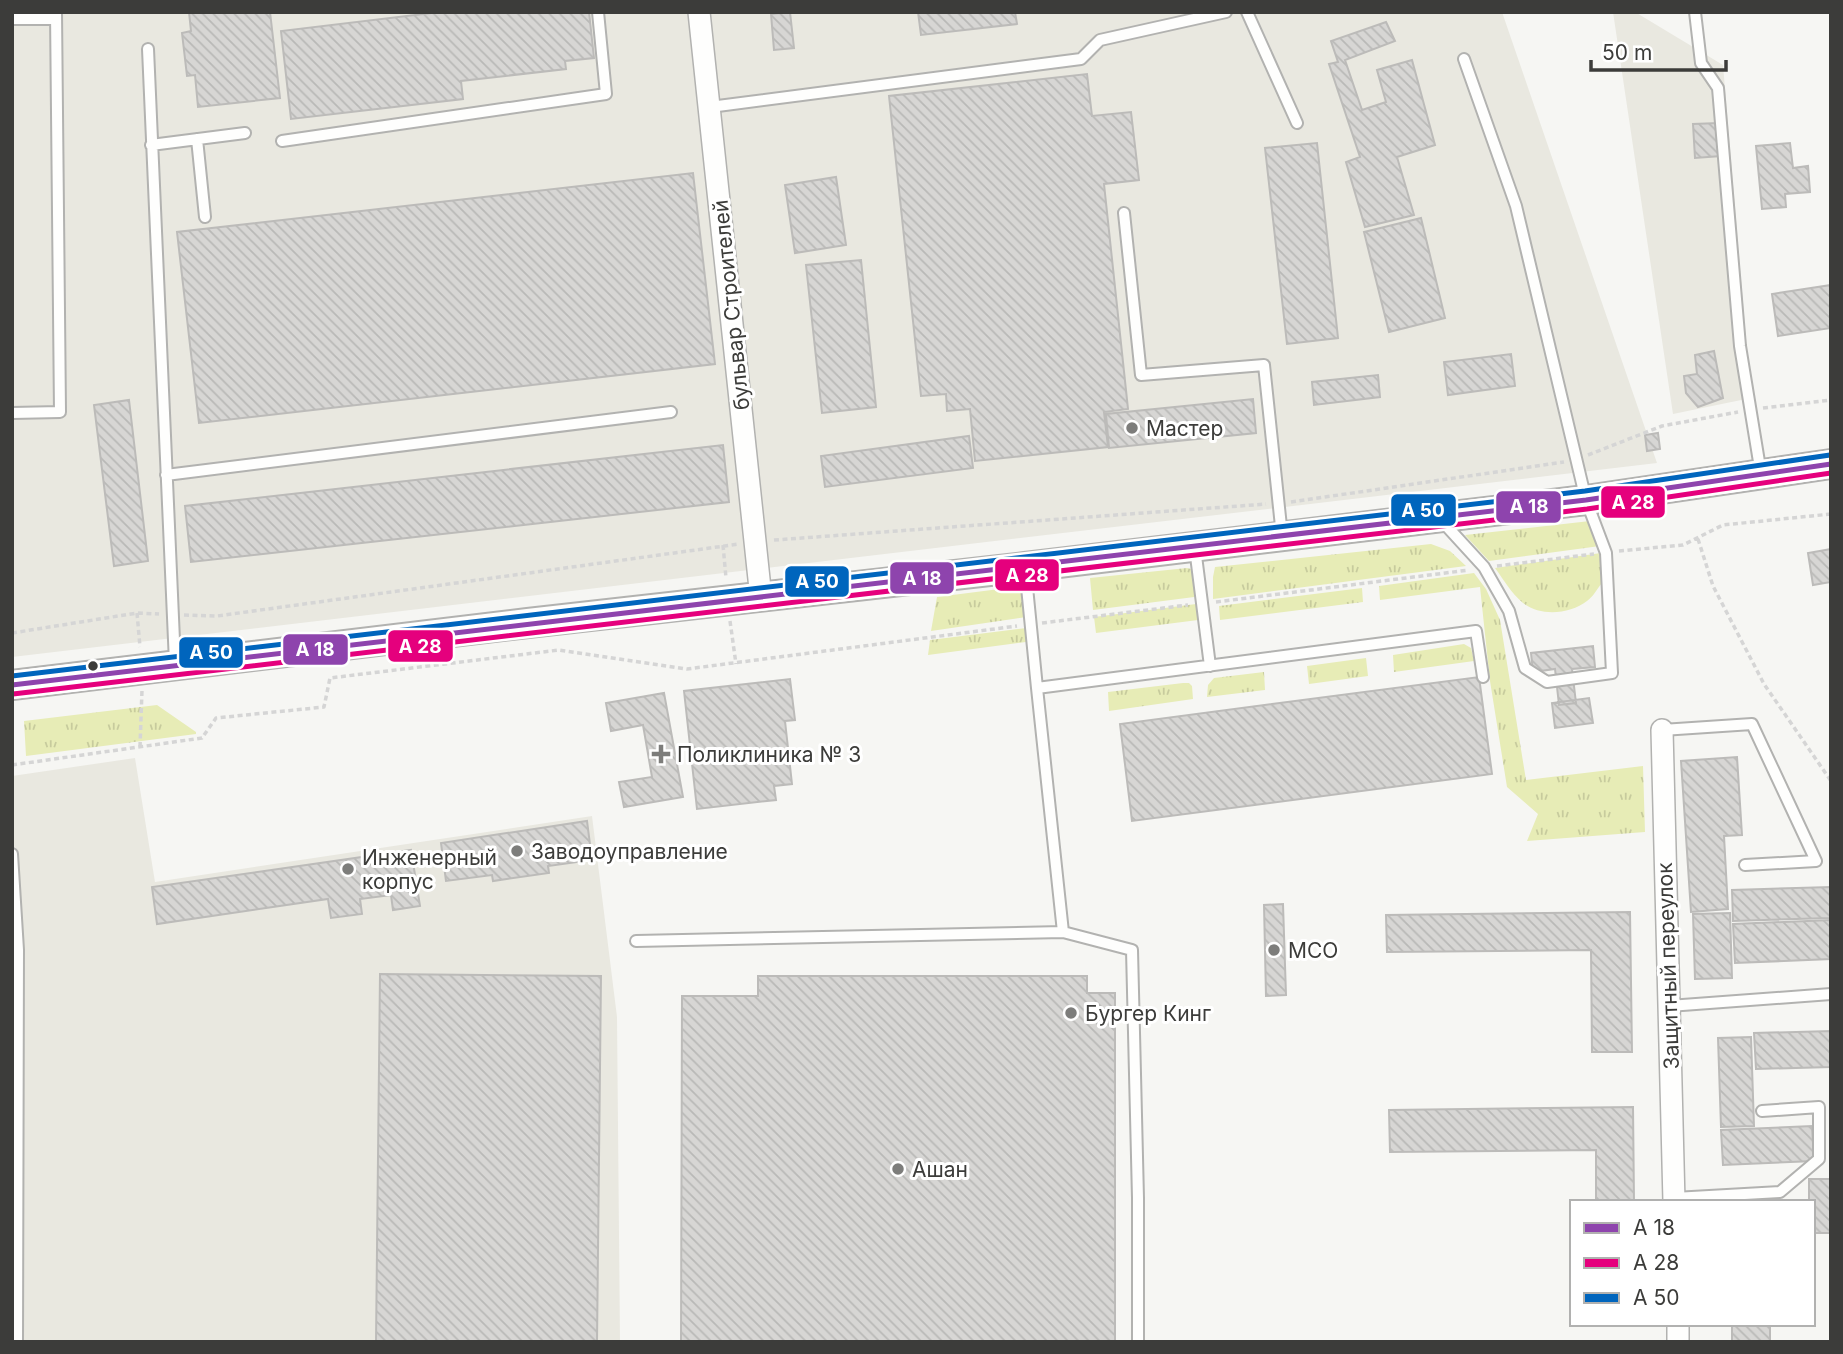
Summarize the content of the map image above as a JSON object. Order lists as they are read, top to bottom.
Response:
{
  "streets": {
    "street": ["бульвар Строителей", "Защитный переулок"]
  },
  "places": {
    "other": [
      "Мастер",
      "Заводоуправление",
      "Инженерный корпус",
      "МСО",
      "Бургер Кинг",
      "Ашан"
    ],
    "health": ["Поликлиника № 3"]
  },
  "legend": ["А 18", "А 28", "А 50"],
  "scale_bar": "50 m"
}
